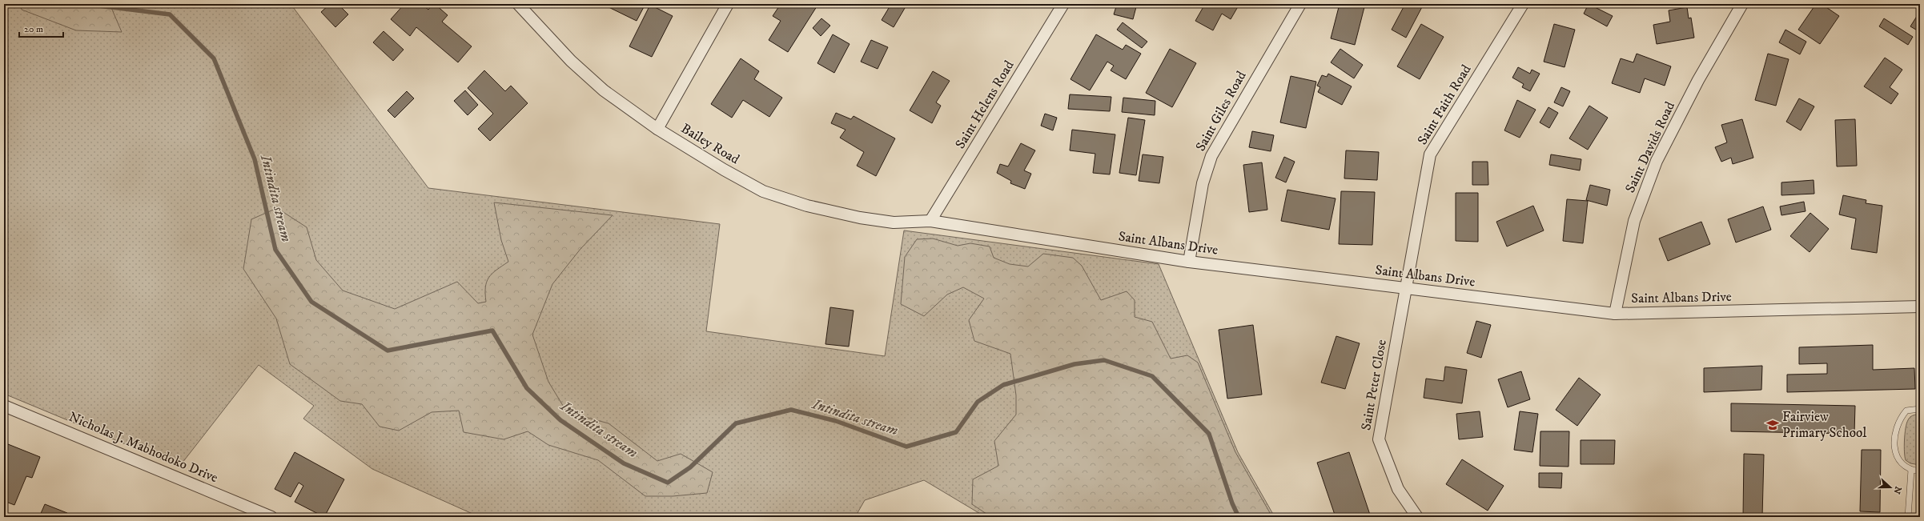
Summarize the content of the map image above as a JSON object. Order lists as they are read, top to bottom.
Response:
{
  "streets": {
    "street": [
      "Saint Helens Road",
      "Saint Faith Road",
      "Saint Giles Road",
      "Bailey Road",
      "Saint Davids Road",
      "Saint Albans Drive",
      "Saint Peter Close",
      "Nicholas J. Mabhodoko Drive"
    ]
  },
  "crossings": [
    ["Saint Helens Road", "Bailey Road"],
    ["Saint Helens Road", "Saint Albans Drive"],
    ["Saint Faith Road", "Saint Albans Drive"],
    ["Saint Faith Road", "Saint Peter Close"],
    ["Saint Giles Road", "Saint Albans Drive"],
    ["Bailey Road", "Saint Albans Drive"],
    ["Saint Davids Road", "Saint Albans Drive"],
    ["Saint Albans Drive", "Saint Peter Close"]
  ],
  "water": ["Intindita stream"],
  "places": {
    "school or university": ["Fairview Primary School"]
  },
  "scale_bar": "20 m",
  "north": "right"
}
